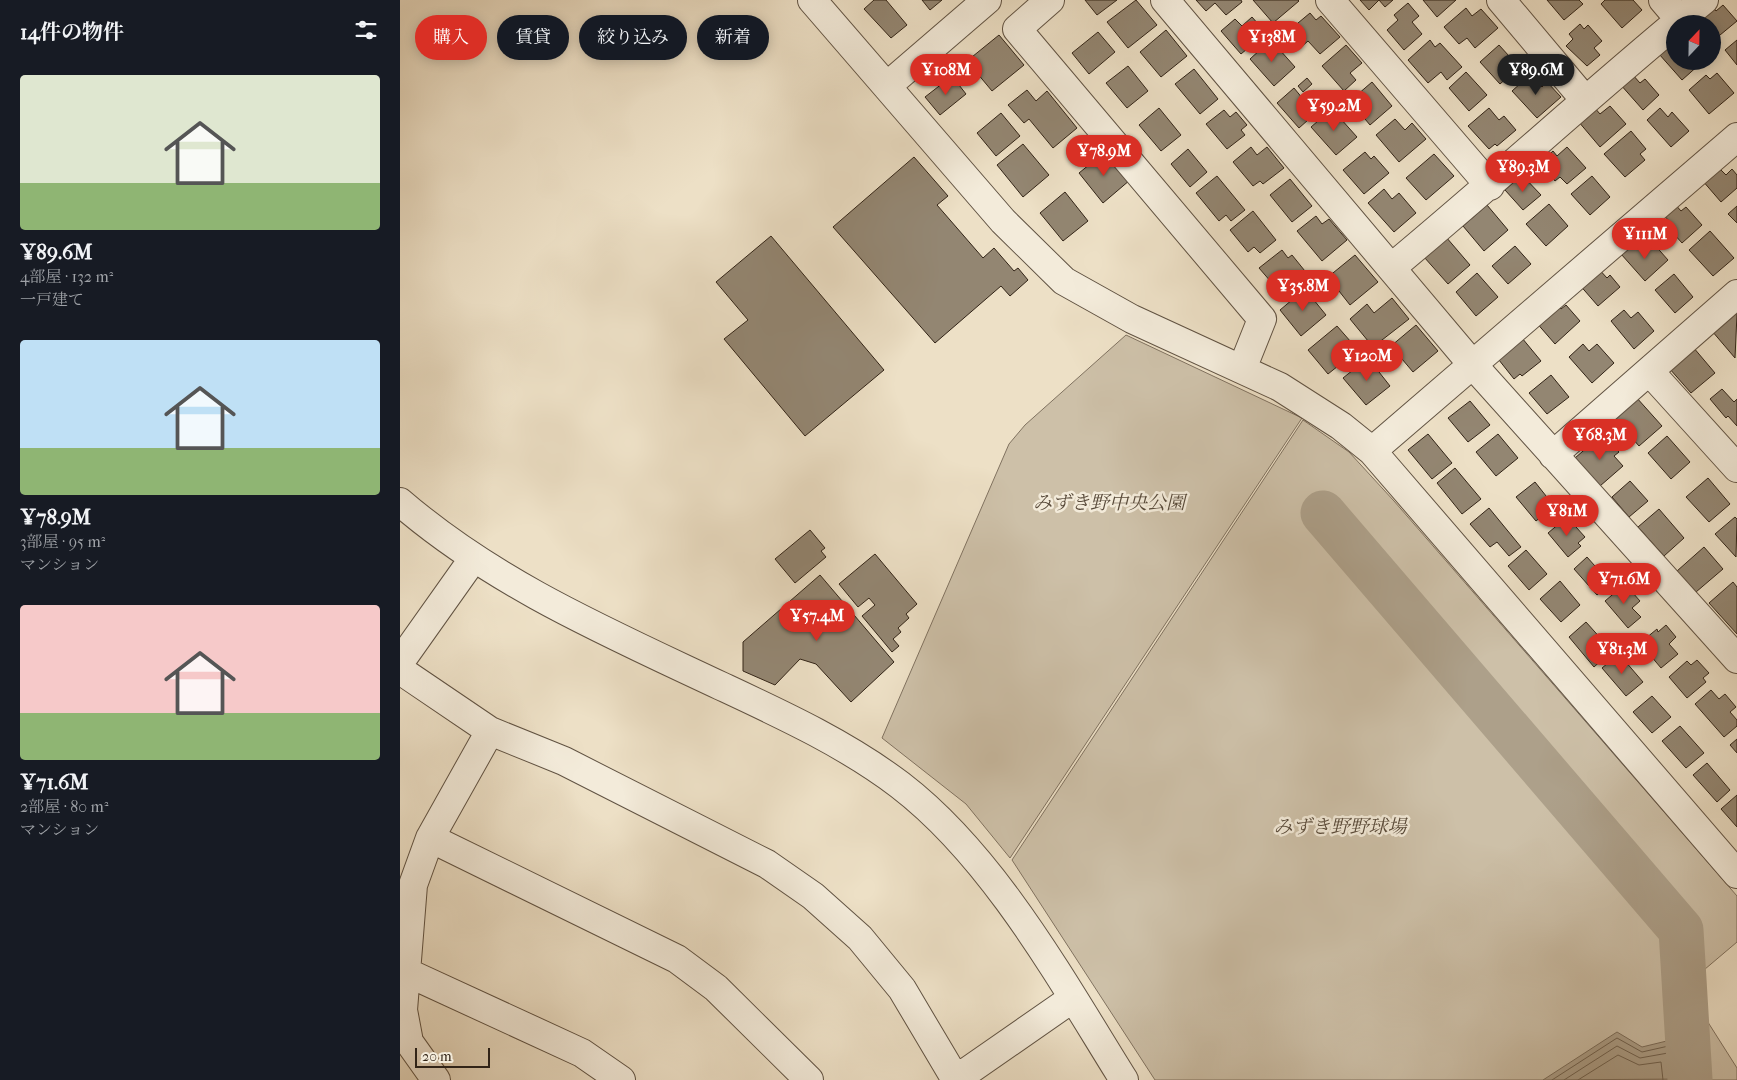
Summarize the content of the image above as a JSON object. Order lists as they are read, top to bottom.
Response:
{
  "parks": ["みずき野中央公園", "みずき野野球場"],
  "scale_bar": "20 m",
  "north": "top",
  "page": {
    "heading": "14件の物件",
    "chip": [
      "購入",
      "賃貸",
      "絞り込み",
      "新着"
    ],
    "price": [
      "¥138M",
      "¥108M",
      "¥89.6M",
      "¥59.2M",
      "¥78.9M",
      "¥89.3M",
      "¥111M",
      "¥35.8M",
      "¥120M",
      "¥68.3M",
      "¥81M",
      "¥71.6M",
      "¥57.4M",
      "¥81.3M"
    ],
    "list": [
      {
        "name": "¥89.6M",
        "note": "4部屋 · 132 m² · 一戸建て"
      },
      {
        "name": "¥78.9M",
        "note": "3部屋 · 95 m² · マンション"
      },
      {
        "name": "¥71.6M",
        "note": "2部屋 · 80 m² · マンション"
      }
    ],
    "scale": "20 m"
  }
}
